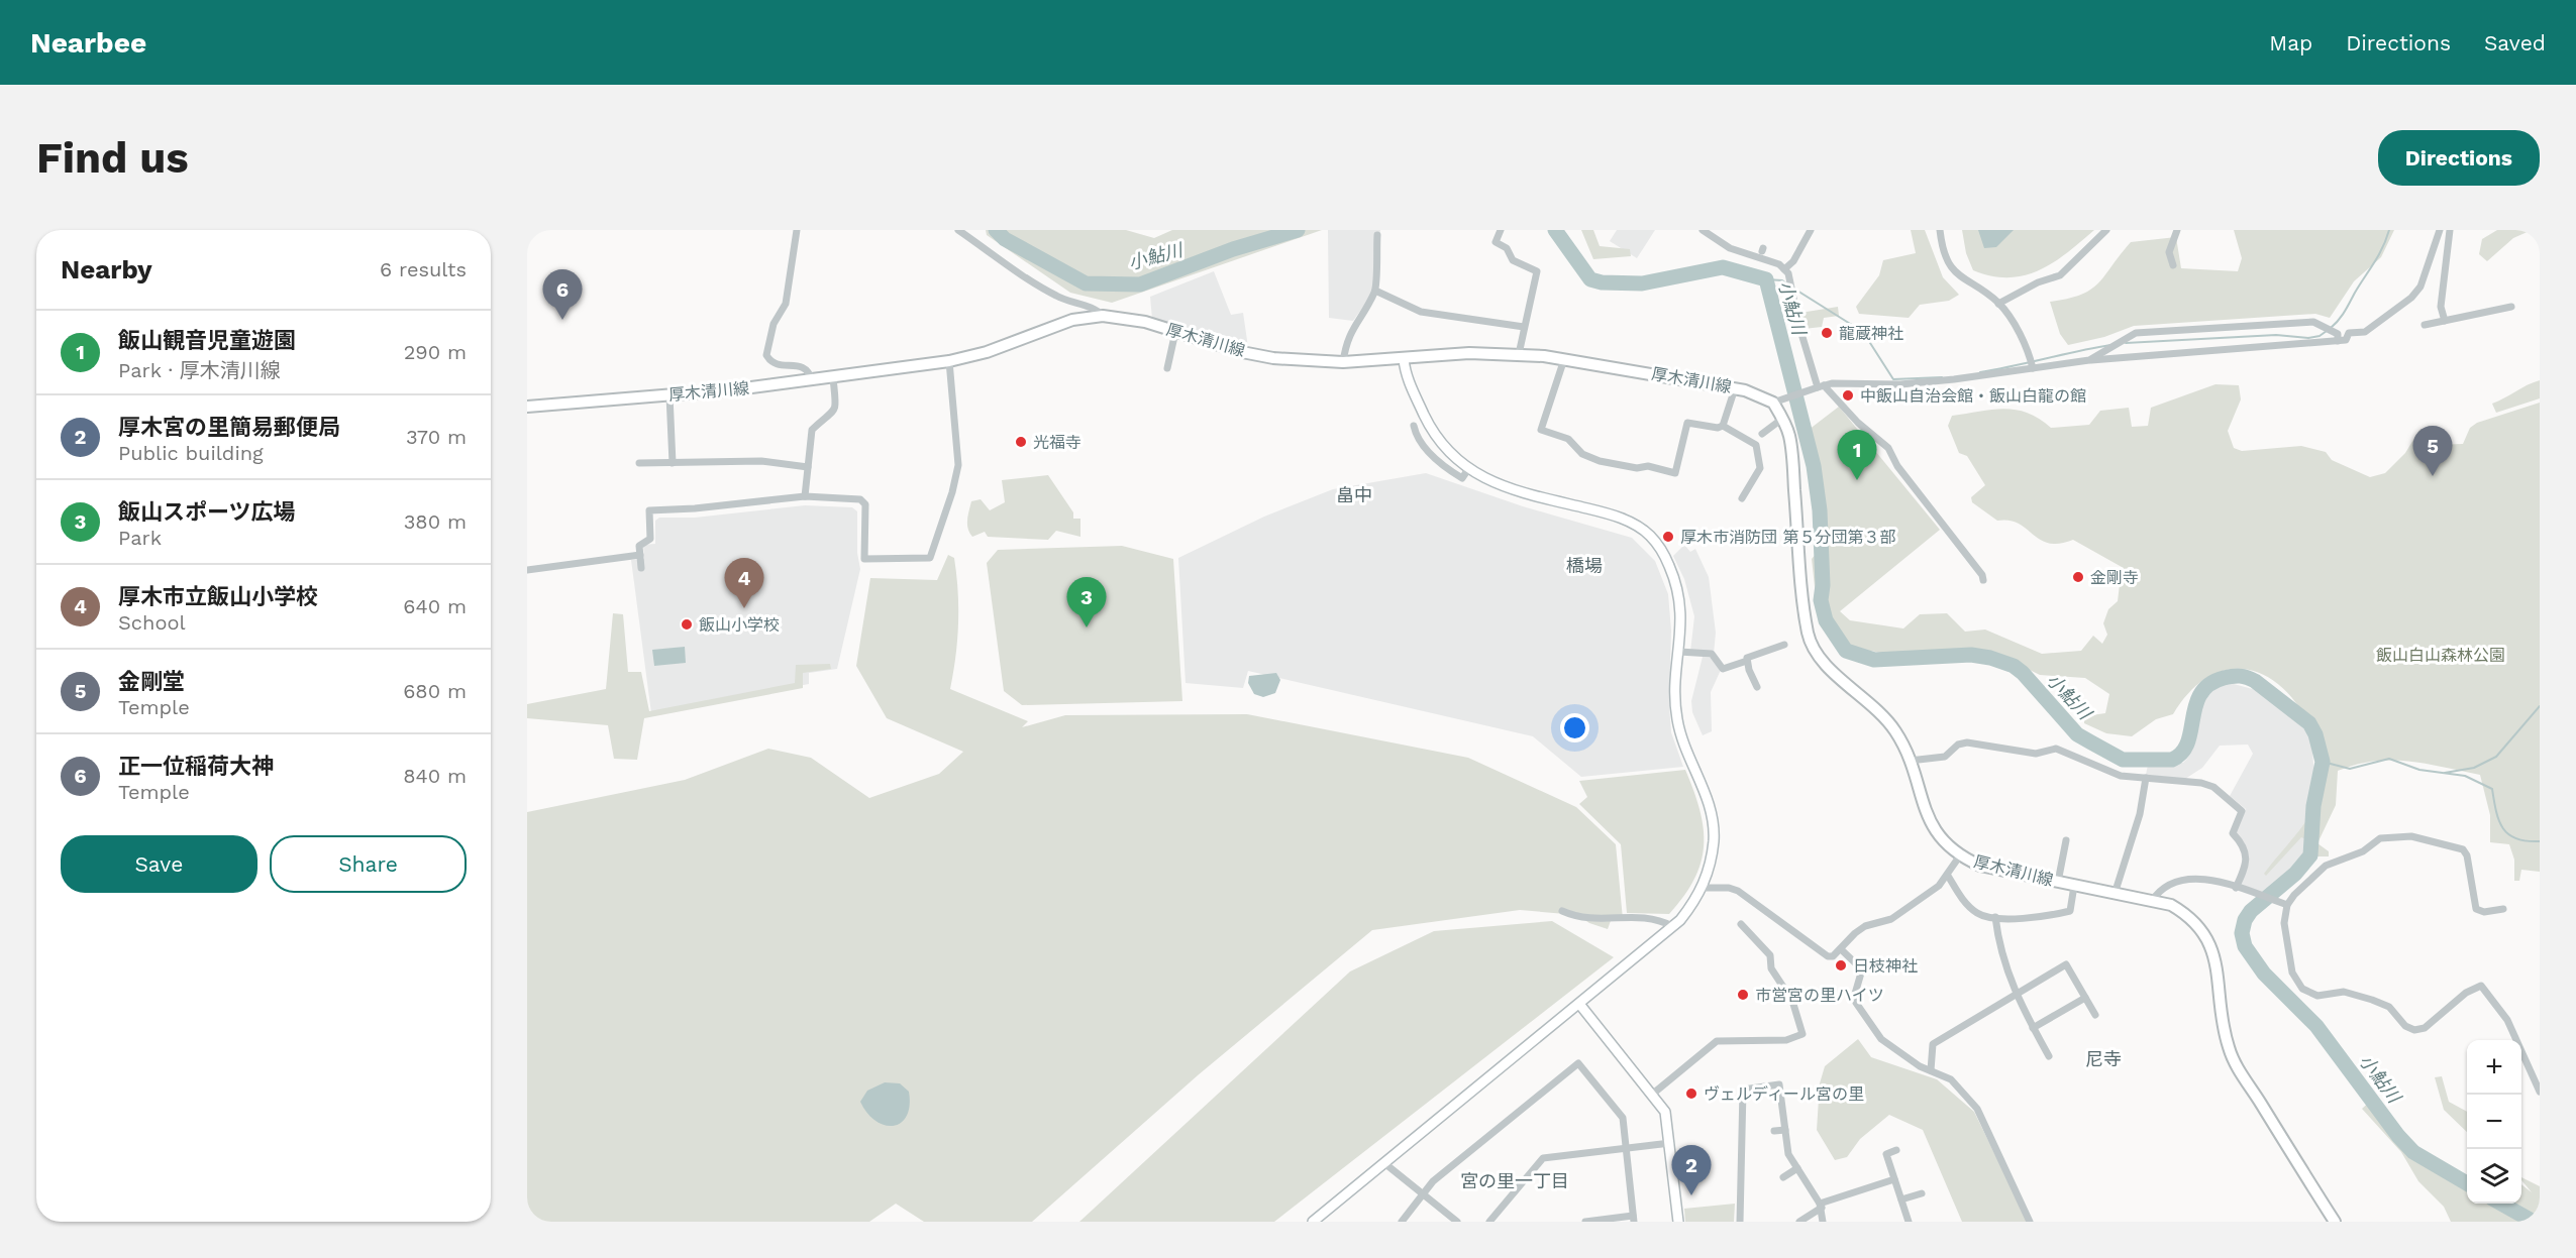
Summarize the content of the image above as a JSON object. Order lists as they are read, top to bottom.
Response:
{
  "streets": {
    "main road": ["厚木清川線"]
  },
  "districts": [
    "畠中",
    "橋場",
    "尼寺",
    "宮の里一丁目"
  ],
  "water": ["小鮎川"],
  "parks": ["飯山白山森林公園"],
  "places": [
    "龍蔵神社",
    "中飯山自治会館・飯山白龍の館",
    "光福寺",
    "厚木市消防団 第５分団第３部",
    "金剛寺",
    "飯山小学校",
    "日枝神社",
    "市営宮の里ハイツ",
    "ヴェルディール宮の里"
  ],
  "page": {
    "header": "Nearbee",
    "nav": ["Map", "Directions", "Saved"],
    "buttons": [
      "Directions",
      ["Save", "Share"]
    ],
    "title": "Find us",
    "heading": ["Nearby", "6 results"],
    "pins": [
      "6",
      "5",
      "1",
      "4",
      "3",
      "2"
    ],
    "list": [
      {
        "mark": "1",
        "name": "飯山観音児童遊園",
        "note": "Park · 厚木清川線",
        "value": "290 m"
      },
      {
        "mark": "2",
        "name": "厚木宮の里簡易郵便局",
        "note": "Public building",
        "value": "370 m"
      },
      {
        "mark": "3",
        "name": "飯山スポーツ広場",
        "note": "Park",
        "value": "380 m"
      },
      {
        "mark": "4",
        "name": "厚木市立飯山小学校",
        "note": "School",
        "value": "640 m"
      },
      {
        "mark": "5",
        "name": "金剛堂",
        "note": "Temple",
        "value": "680 m"
      },
      {
        "mark": "6",
        "name": "正一位稲荷大神",
        "note": "Temple",
        "value": "840 m"
      }
    ],
    "map_buttons": ["+", "−"]
  }
}
